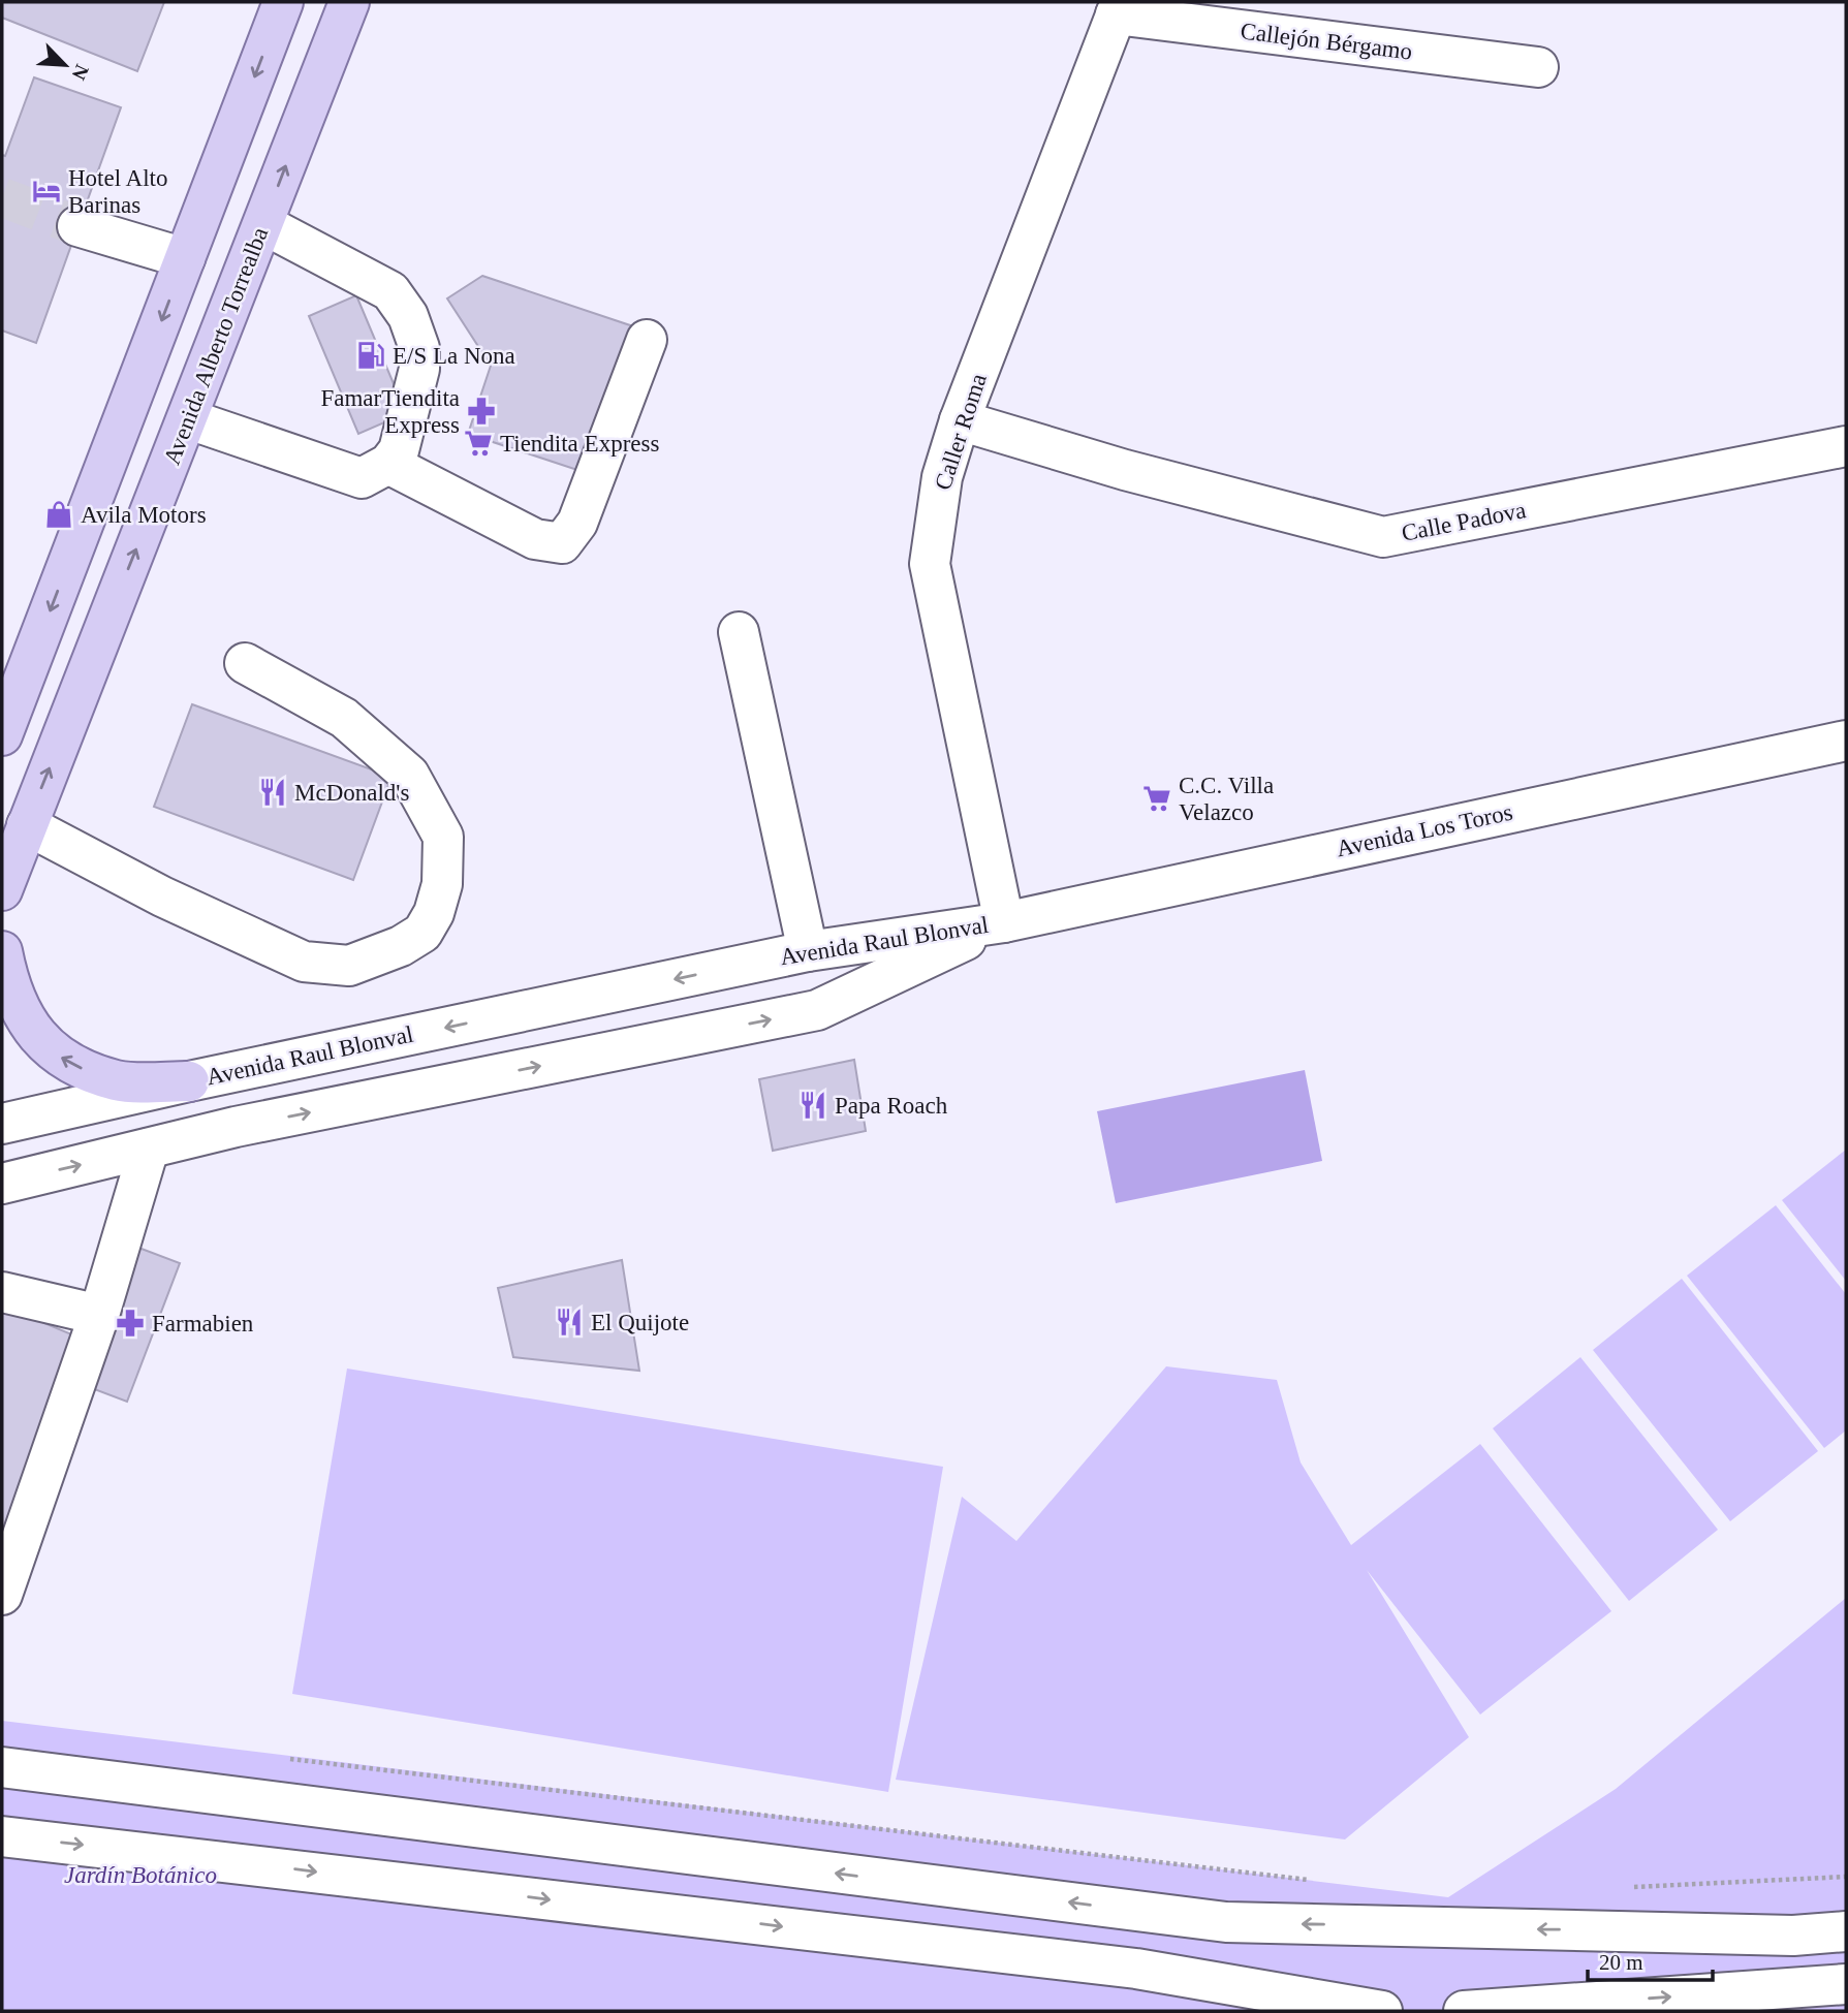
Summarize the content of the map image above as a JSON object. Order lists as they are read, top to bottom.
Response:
{
  "streets": {
    "main road": ["Avenida Alberto Torrealba"],
    "street": [
      "Callejón Bérgamo",
      "Caller Roma",
      "Calle Padova",
      "Avenida Los Toros",
      "Avenida Raul Blonval"
    ]
  },
  "crossings": [
    ["Callejón Bérgamo", "Caller Roma"],
    ["Caller Roma", "Calle Padova"],
    ["Caller Roma", "Avenida Los Toros"],
    ["Caller Roma", "Avenida Raul Blonval"],
    ["Avenida Los Toros", "Avenida Raul Blonval"]
  ],
  "parks": ["Jardín Botánico"],
  "places": {
    "hotel": ["Hotel Alto Barinas"],
    "fuel station": ["E/S La Nona"],
    "pharmacy": ["FamarTiendita Express", "Farmabien"],
    "supermarket": ["Tiendita Express", "C.C. Villa Velazco"],
    "shop": ["Avila Motors"],
    "restaurant": ["McDonald's", "Papa Roach", "El Quijote"]
  },
  "scale_bar": "20 m",
  "north": "bottom right"
}
